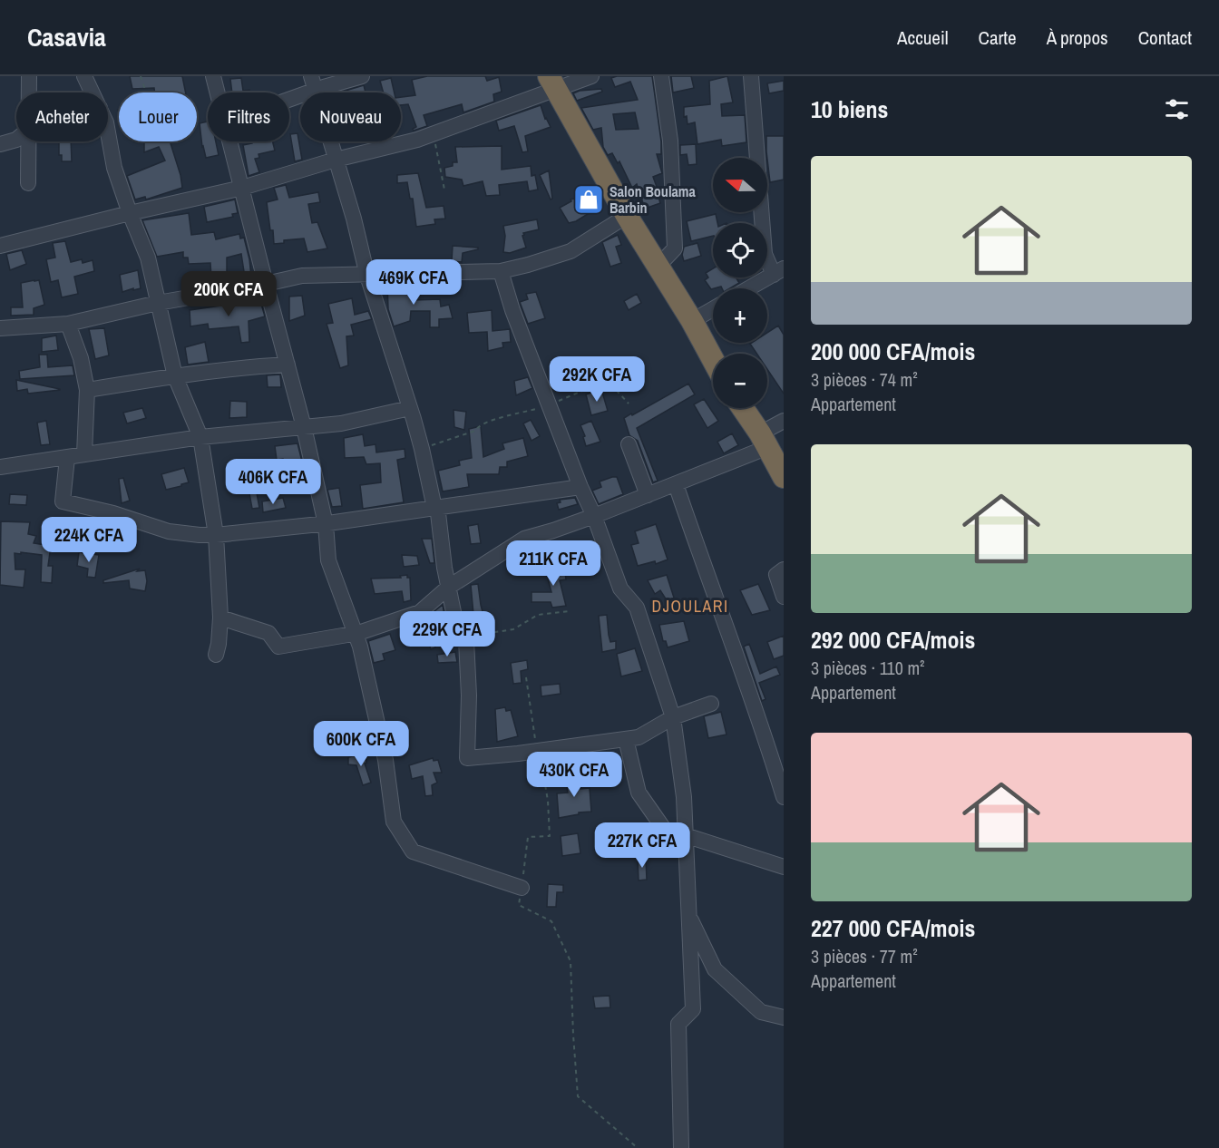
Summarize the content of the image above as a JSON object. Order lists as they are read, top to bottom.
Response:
{
  "districts": ["DJOULARI"],
  "places": {
    "shop": ["Salon Boulama Barbin"]
  },
  "north": "left",
  "page": {
    "header": "Casavia",
    "nav": [
      "Accueil",
      "Carte",
      "À propos",
      "Contact"
    ],
    "heading": "10 biens",
    "chip": [
      "Acheter",
      "Louer",
      "Filtres",
      "Nouveau"
    ],
    "list": [
      {
        "name": "200 000 CFA/mois",
        "note": "3 pièces · 74 m² · Appartement"
      },
      {
        "name": "292 000 CFA/mois",
        "note": "3 pièces · 110 m² · Appartement"
      },
      {
        "name": "227 000 CFA/mois",
        "note": "3 pièces · 77 m² · Appartement"
      }
    ],
    "map_buttons": ["+", "−"],
    "price": [
      "469K CFA",
      "200K CFA",
      "292K CFA",
      "406K CFA",
      "224K CFA",
      "211K CFA",
      "229K CFA",
      "600K CFA",
      "430K CFA",
      "227K CFA"
    ]
  }
}
